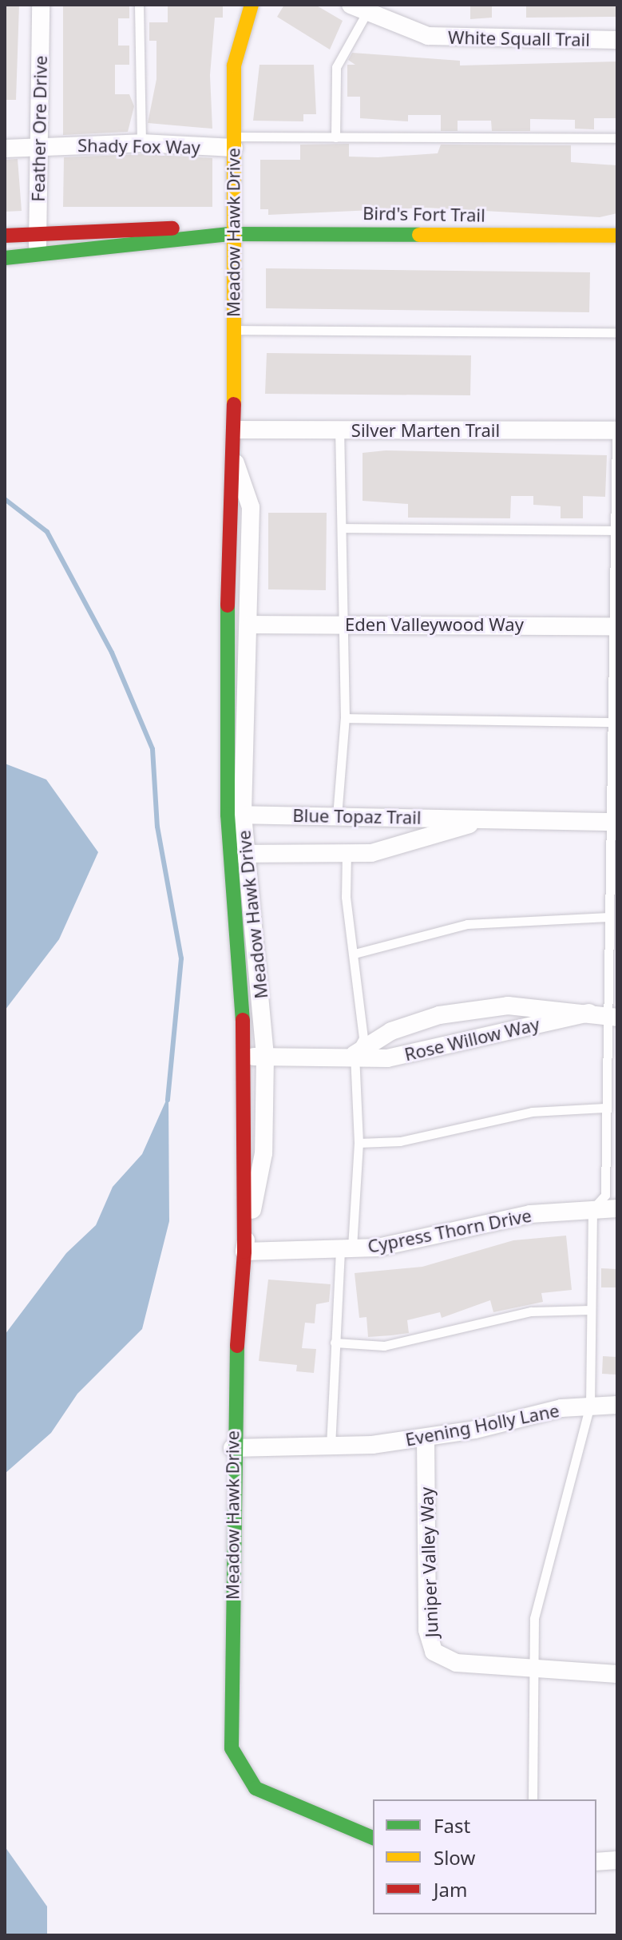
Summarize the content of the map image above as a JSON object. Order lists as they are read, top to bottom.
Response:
{
  "streets": {
    "street": [
      "White Squall Trail",
      "Feather Ore Drive",
      "Shady Fox Way",
      "Bird's Fort Trail",
      "Meadow Hawk Drive",
      "Silver Marten Trail",
      "Eden Valleywood Way",
      "Blue Topaz Trail",
      "Rose Willow Way",
      "Cypress Thorn Drive",
      "Evening Holly Lane",
      "Juniper Valley Way"
    ]
  },
  "crossings": [
    ["Feather Ore Drive", "Shady Fox Way"],
    ["Feather Ore Drive", "Bird's Fort Trail"],
    ["Shady Fox Way", "Meadow Hawk Drive"],
    ["Bird's Fort Trail", "Meadow Hawk Drive"],
    ["Meadow Hawk Drive", "Silver Marten Trail"],
    ["Meadow Hawk Drive", "Eden Valleywood Way"],
    ["Meadow Hawk Drive", "Blue Topaz Trail"],
    ["Meadow Hawk Drive", "Rose Willow Way"],
    ["Meadow Hawk Drive", "Cypress Thorn Drive"],
    ["Meadow Hawk Drive", "Evening Holly Lane"],
    ["Evening Holly Lane", "Juniper Valley Way"]
  ],
  "legend": ["Fast", "Slow", "Jam"]
}
